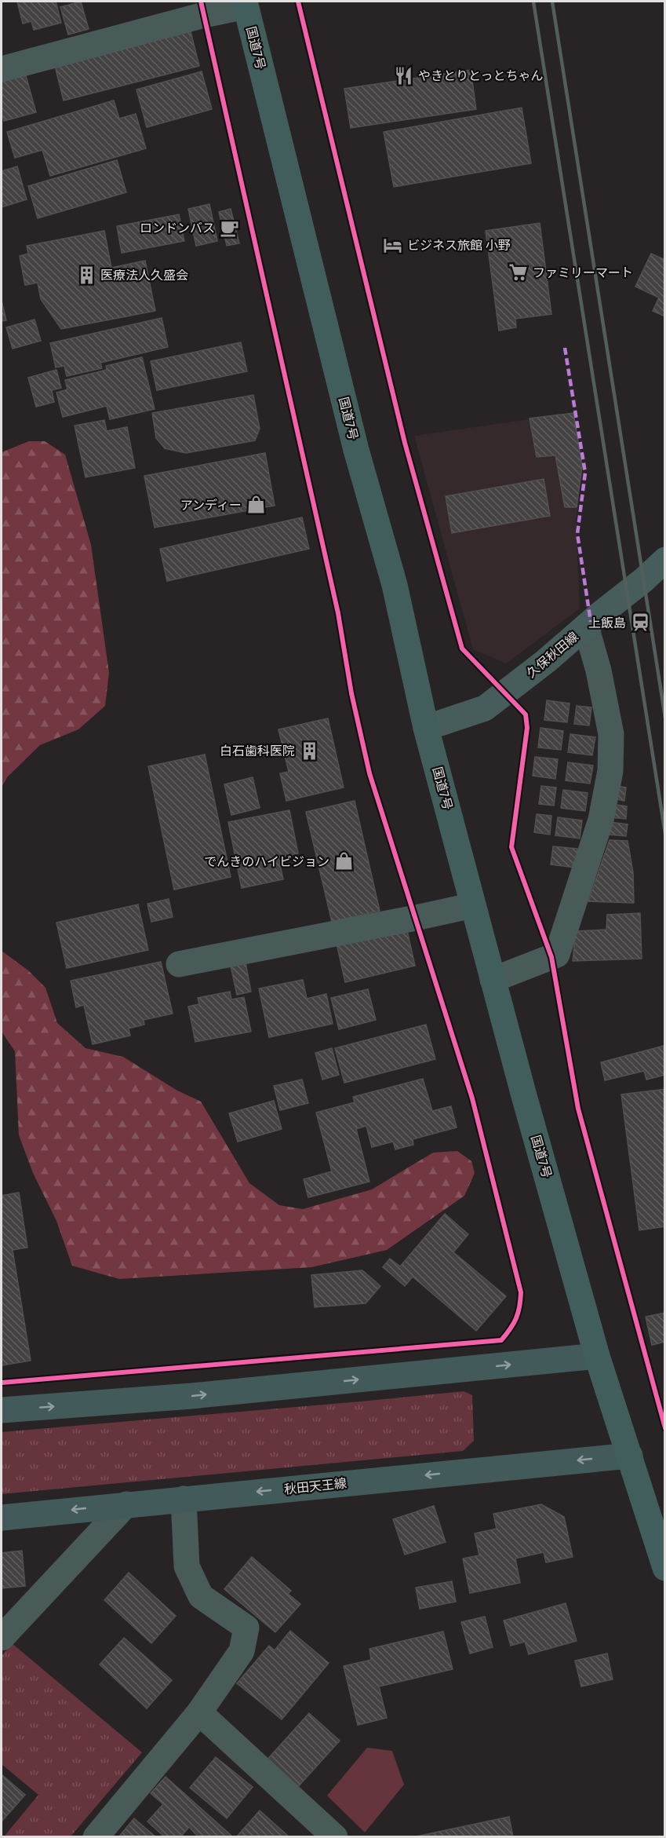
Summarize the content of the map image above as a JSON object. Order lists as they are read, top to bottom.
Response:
{
  "streets": {
    "highway": ["国道7号"],
    "main road": ["久保秋田線", "秋田天王線"]
  },
  "crossings": [
    ["国道7号", "久保秋田線"],
    ["国道7号", "秋田天王線"]
  ],
  "places": {
    "restaurant": ["やきとりとっとちゃん"],
    "cafe": ["ロンドンバス"],
    "hotel": ["ビジネス旅館 小野"],
    "supermarket": ["ファミリーマート"],
    "building": ["医療法人久盛会", "白石歯科医院"],
    "shop": ["アンディー", "でんきのハイビジョン"],
    "station": ["上飯島"]
  }
}
